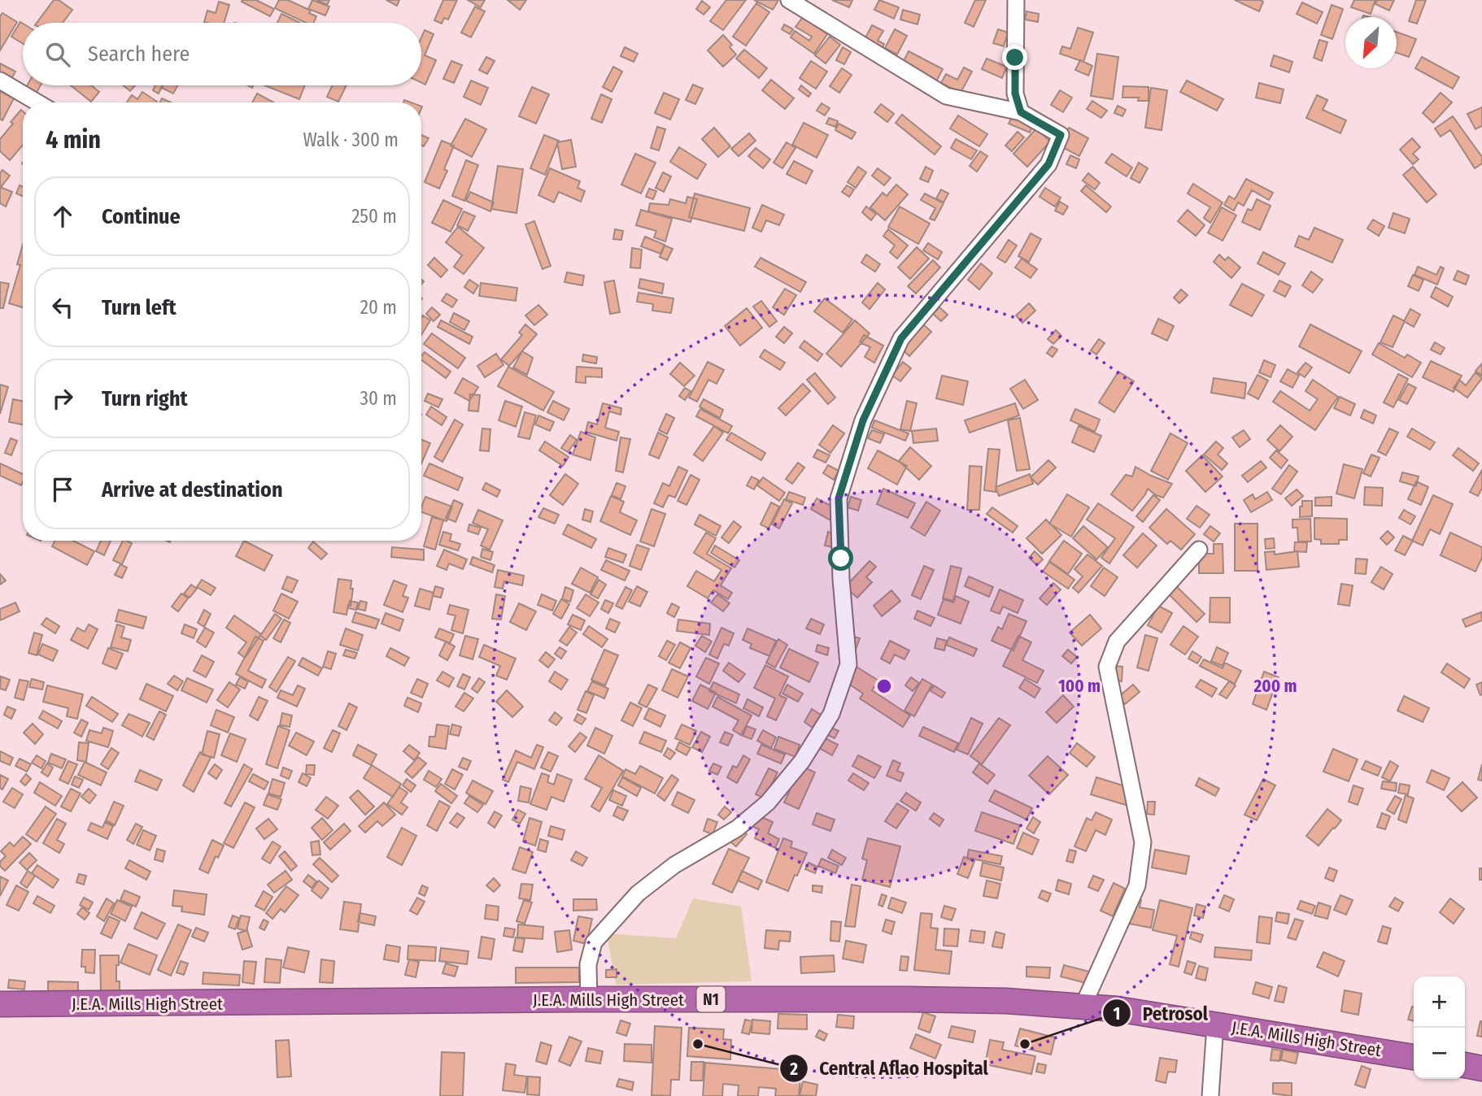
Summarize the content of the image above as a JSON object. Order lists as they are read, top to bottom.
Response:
{
  "streets": {
    "highway": ["N1", "J.E.A. Mills High Street"]
  },
  "places": ["Central Aflao Hospital", "Petrosol"],
  "north": "bottom left",
  "page": {
    "search": "Search here",
    "heading": ["4 min", "Walk · 300 m"],
    "list": [
      ["Continue", "250 m"],
      ["Turn left", "20 m"],
      ["Turn right", "30 m"],
      "Arrive at destination"
    ],
    "map_buttons": ["+", "−"]
  },
  "rings": ["100 m", "200 m"]
}
